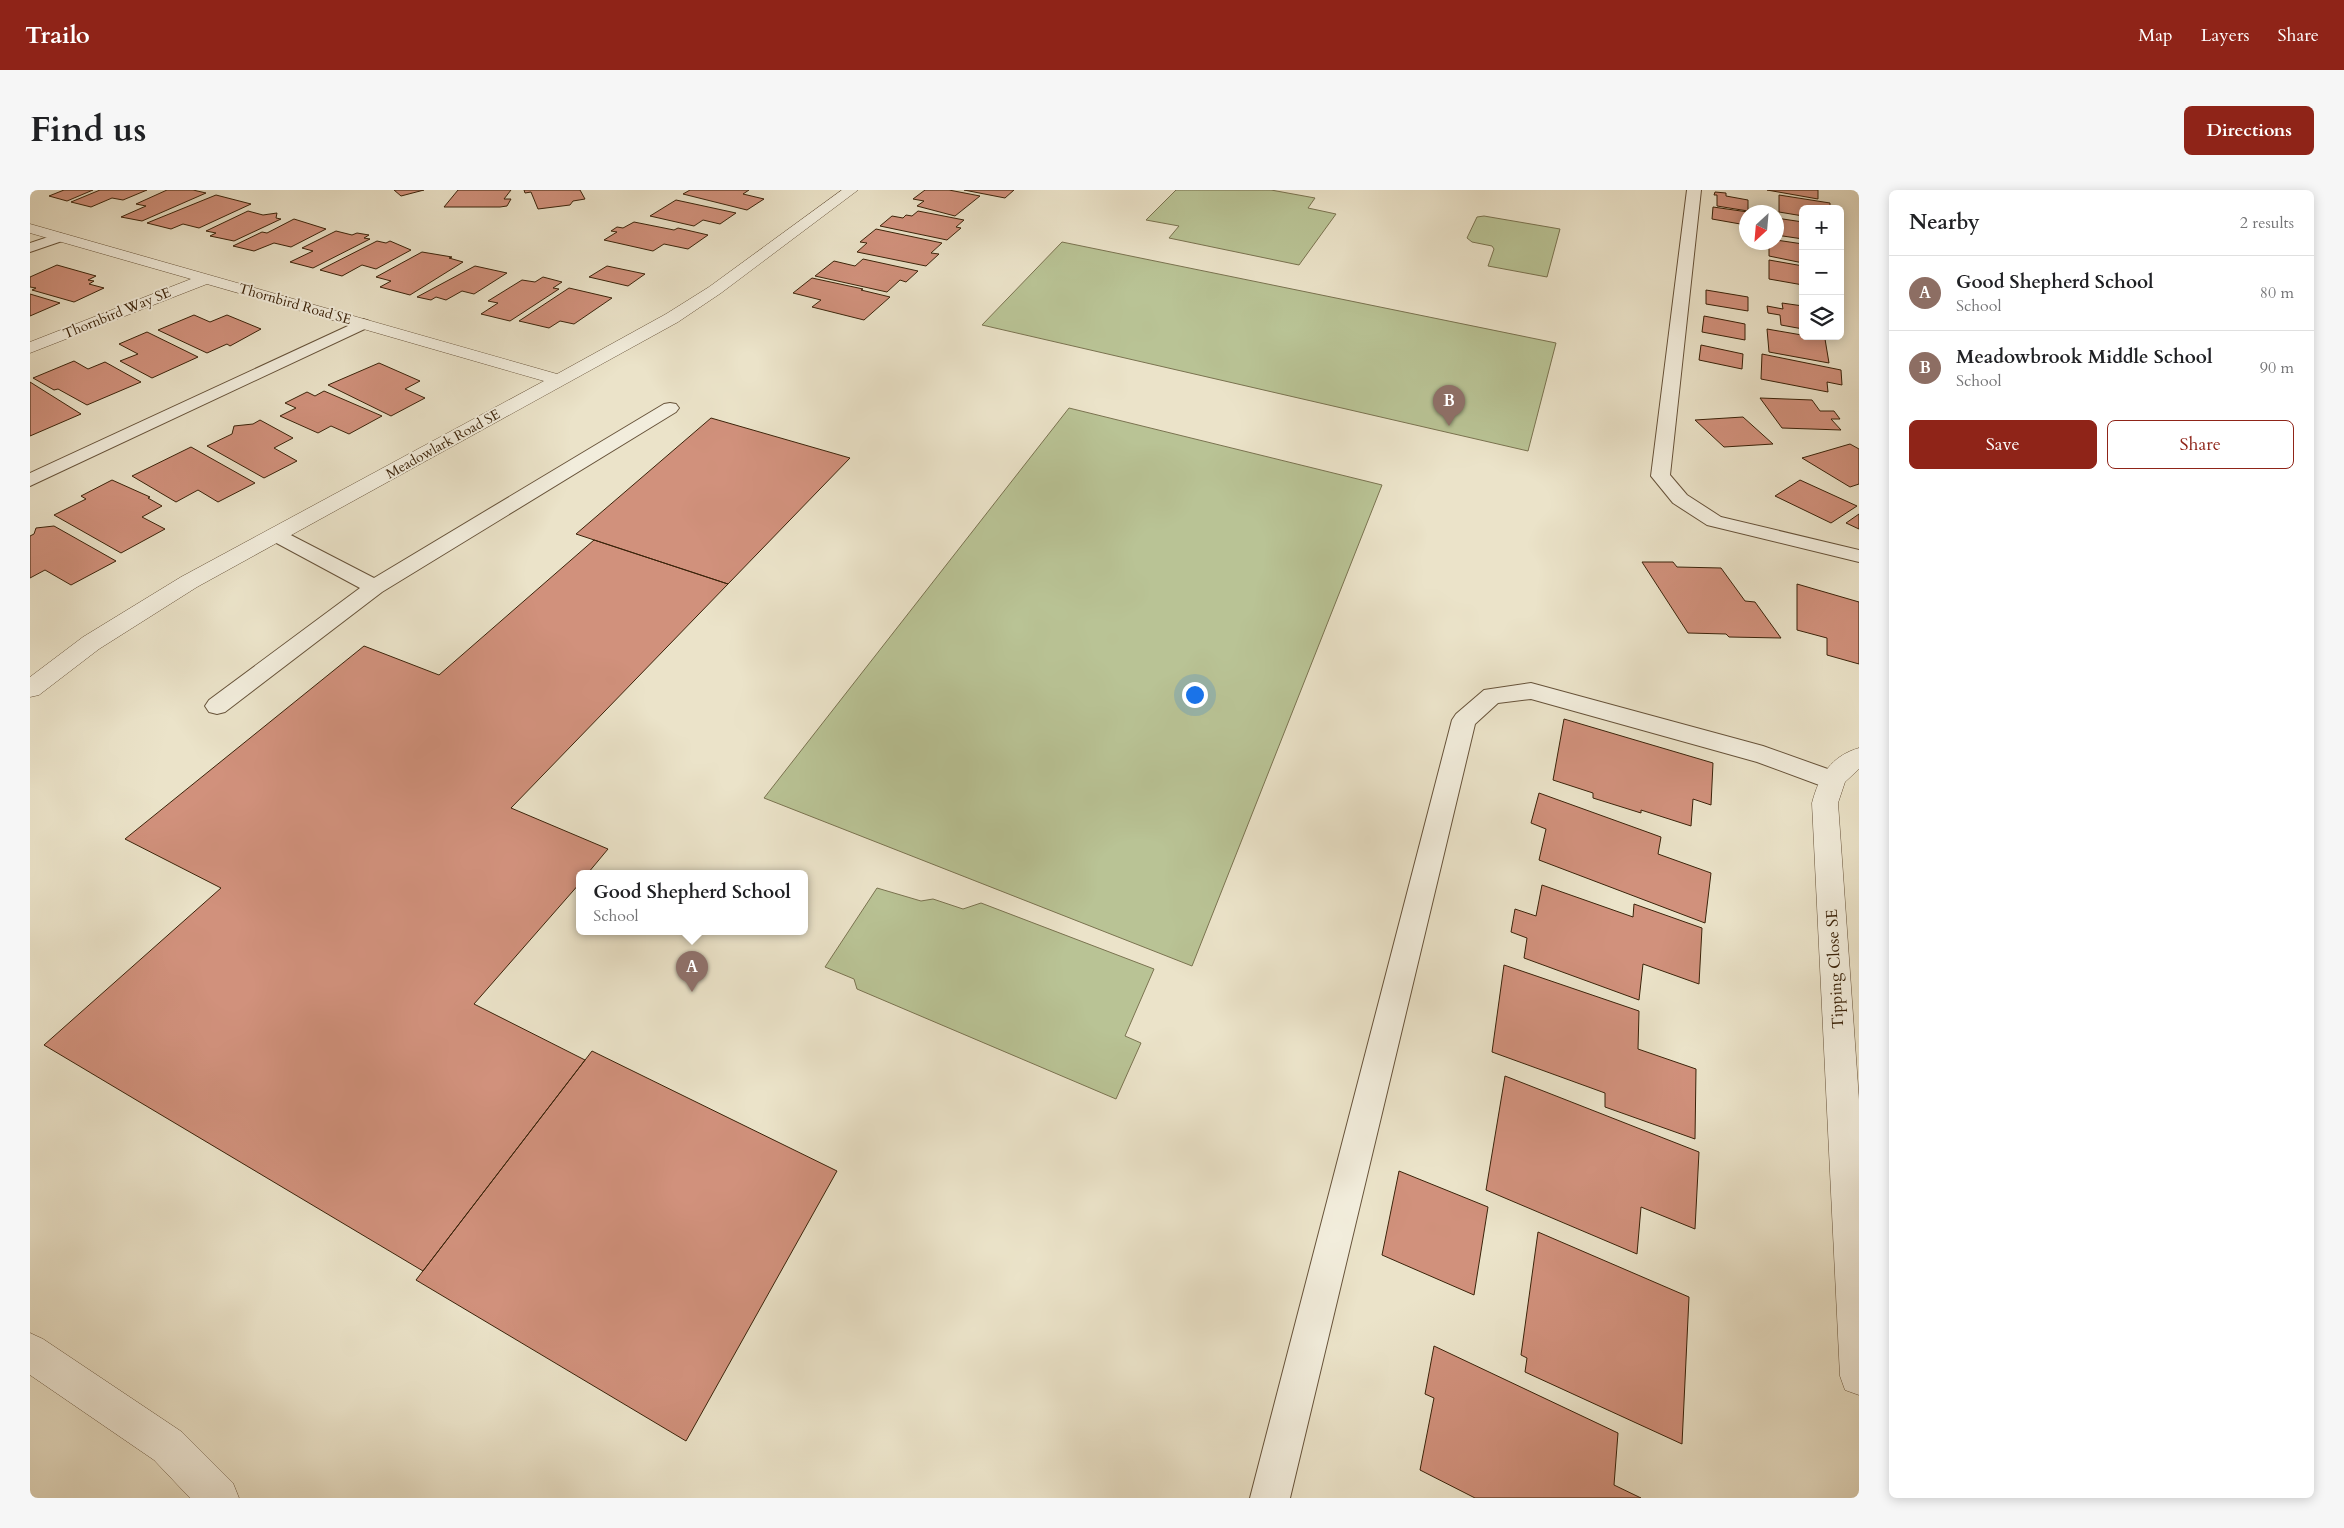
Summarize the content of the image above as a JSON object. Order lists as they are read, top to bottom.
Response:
{
  "streets": {
    "street": [
      "Thornbird Road SE",
      "Thornbird Way SE",
      "Meadowlark Road SE",
      "Tipping Close SE"
    ]
  },
  "crossings": [
    ["Thornbird Road SE", "Thornbird Way SE"],
    ["Thornbird Road SE", "Meadowlark Road SE"]
  ],
  "north": "bottom left",
  "page": {
    "header": "Trailo",
    "nav": ["Map", "Layers", "Share"],
    "title": "Find us",
    "buttons": [
      "Directions",
      ["Save", "Share"]
    ],
    "heading": ["Nearby", "2 results"],
    "map_buttons": ["+", "−"],
    "list": [
      {
        "mark": "A",
        "name": "Good Shepherd School",
        "note": "School",
        "value": "80 m"
      },
      {
        "mark": "B",
        "name": "Meadowbrook Middle School",
        "note": "School",
        "value": "90 m"
      }
    ],
    "pins": ["B", "A"],
    "popup": ["Good Shepherd School", "School"]
  }
}
